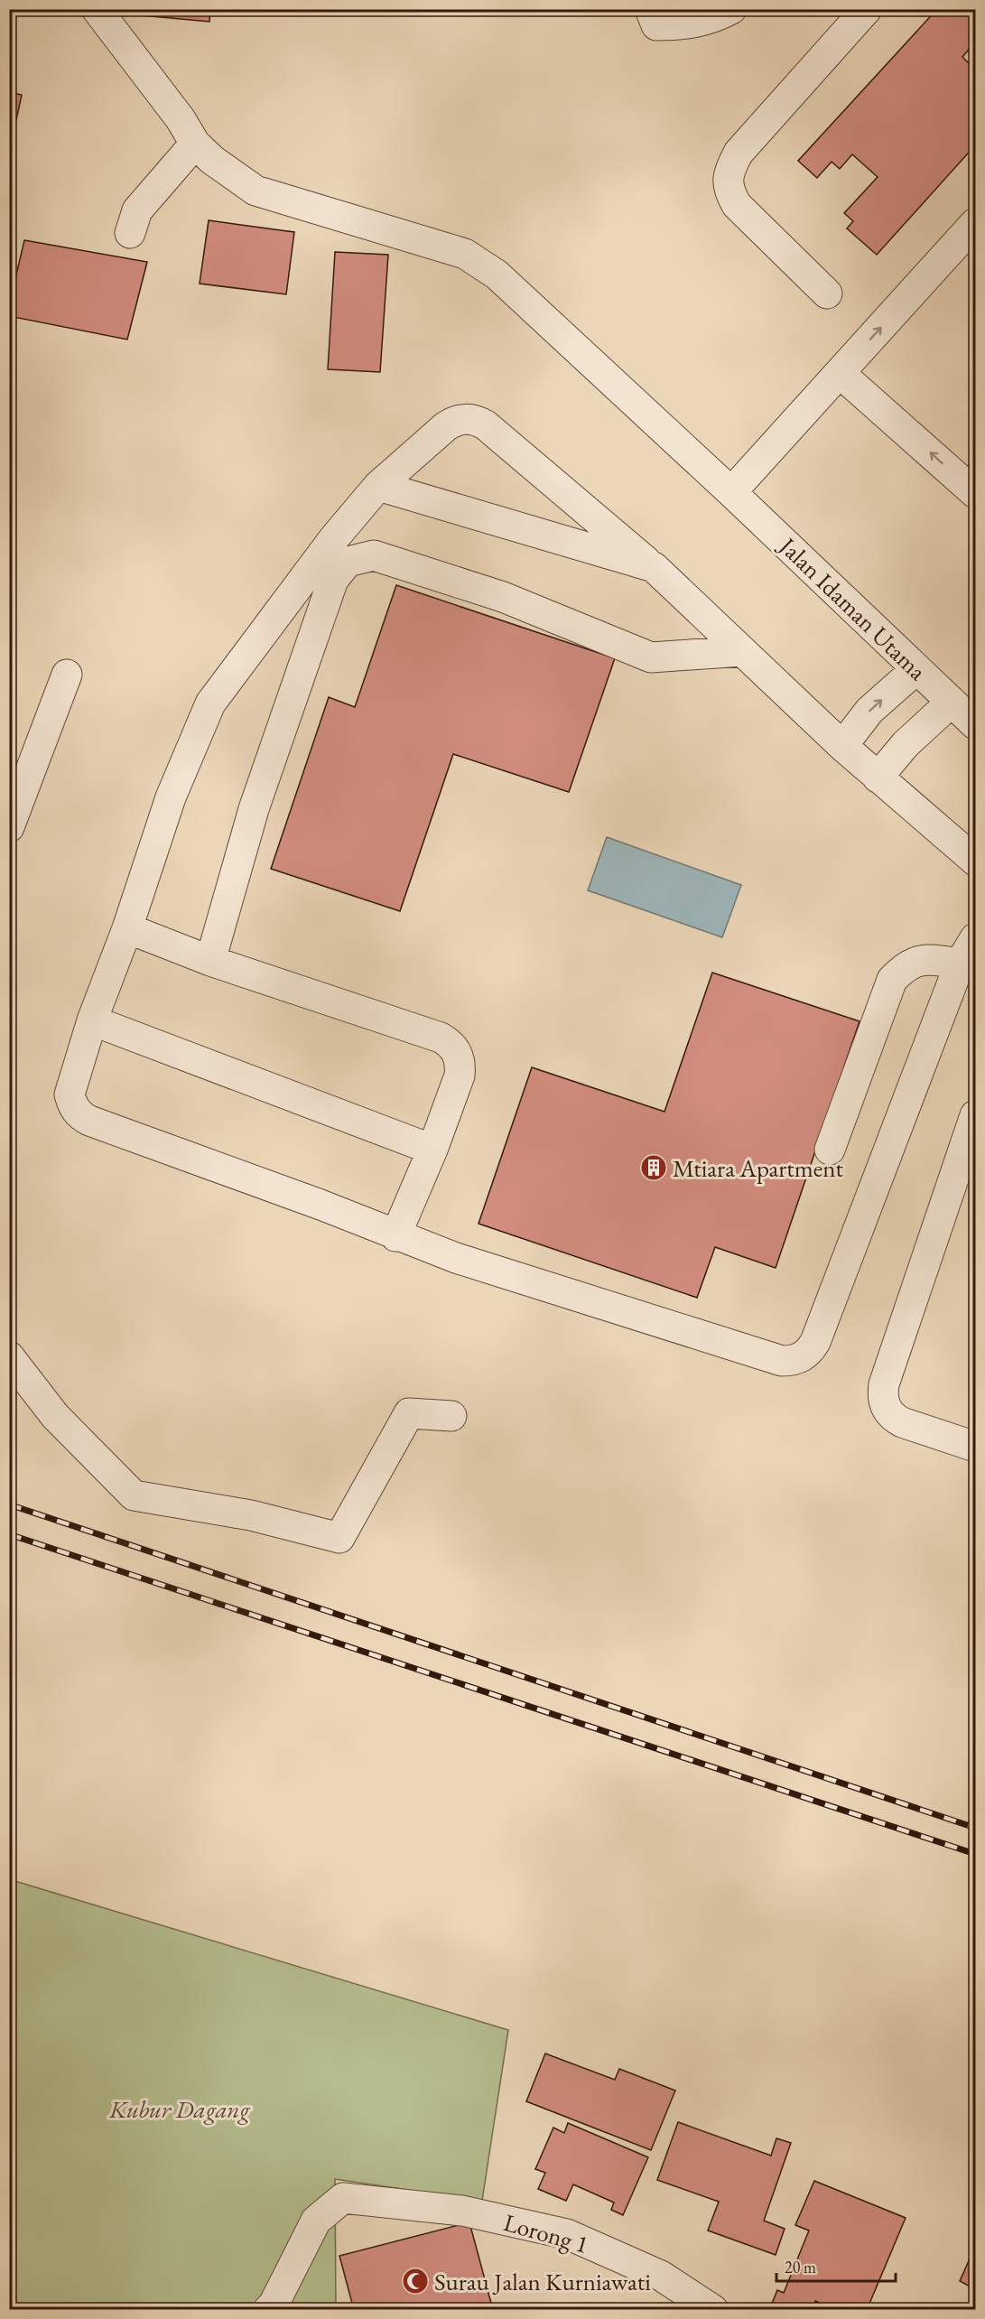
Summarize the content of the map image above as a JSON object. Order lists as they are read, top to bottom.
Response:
{
  "streets": {
    "street": ["Jalan Idaman Utama", "Lorong 1"]
  },
  "parks": ["Kubur Dagang"],
  "places": {
    "building": ["Mtiara Apartment"],
    "mosque": ["Surau Jalan Kurniawati"]
  },
  "scale_bar": "20 m"
}
